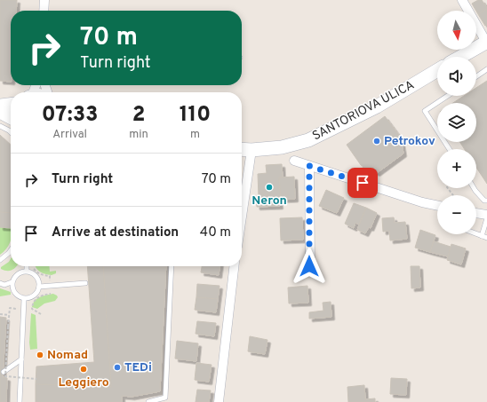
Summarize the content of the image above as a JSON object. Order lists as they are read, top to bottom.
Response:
{
  "streets": {
    "main road": ["SANTORIOVA ULICA"]
  },
  "places": [
    "Petrokov",
    "Neron",
    "Nomad",
    "TEDi",
    "Leggiero"
  ],
  "north": "bottom",
  "page": {
    "map_buttons": ["+", "−"],
    "turn": ["70 m", "Turn right"],
    "eta": [
      "07:33",
      "Arrival",
      "2",
      "min",
      "110",
      "m"
    ],
    "list": [
      {
        "name": "Turn right",
        "value": "70 m"
      },
      {
        "name": "Arrive at destination",
        "value": "40 m"
      }
    ]
  }
}
